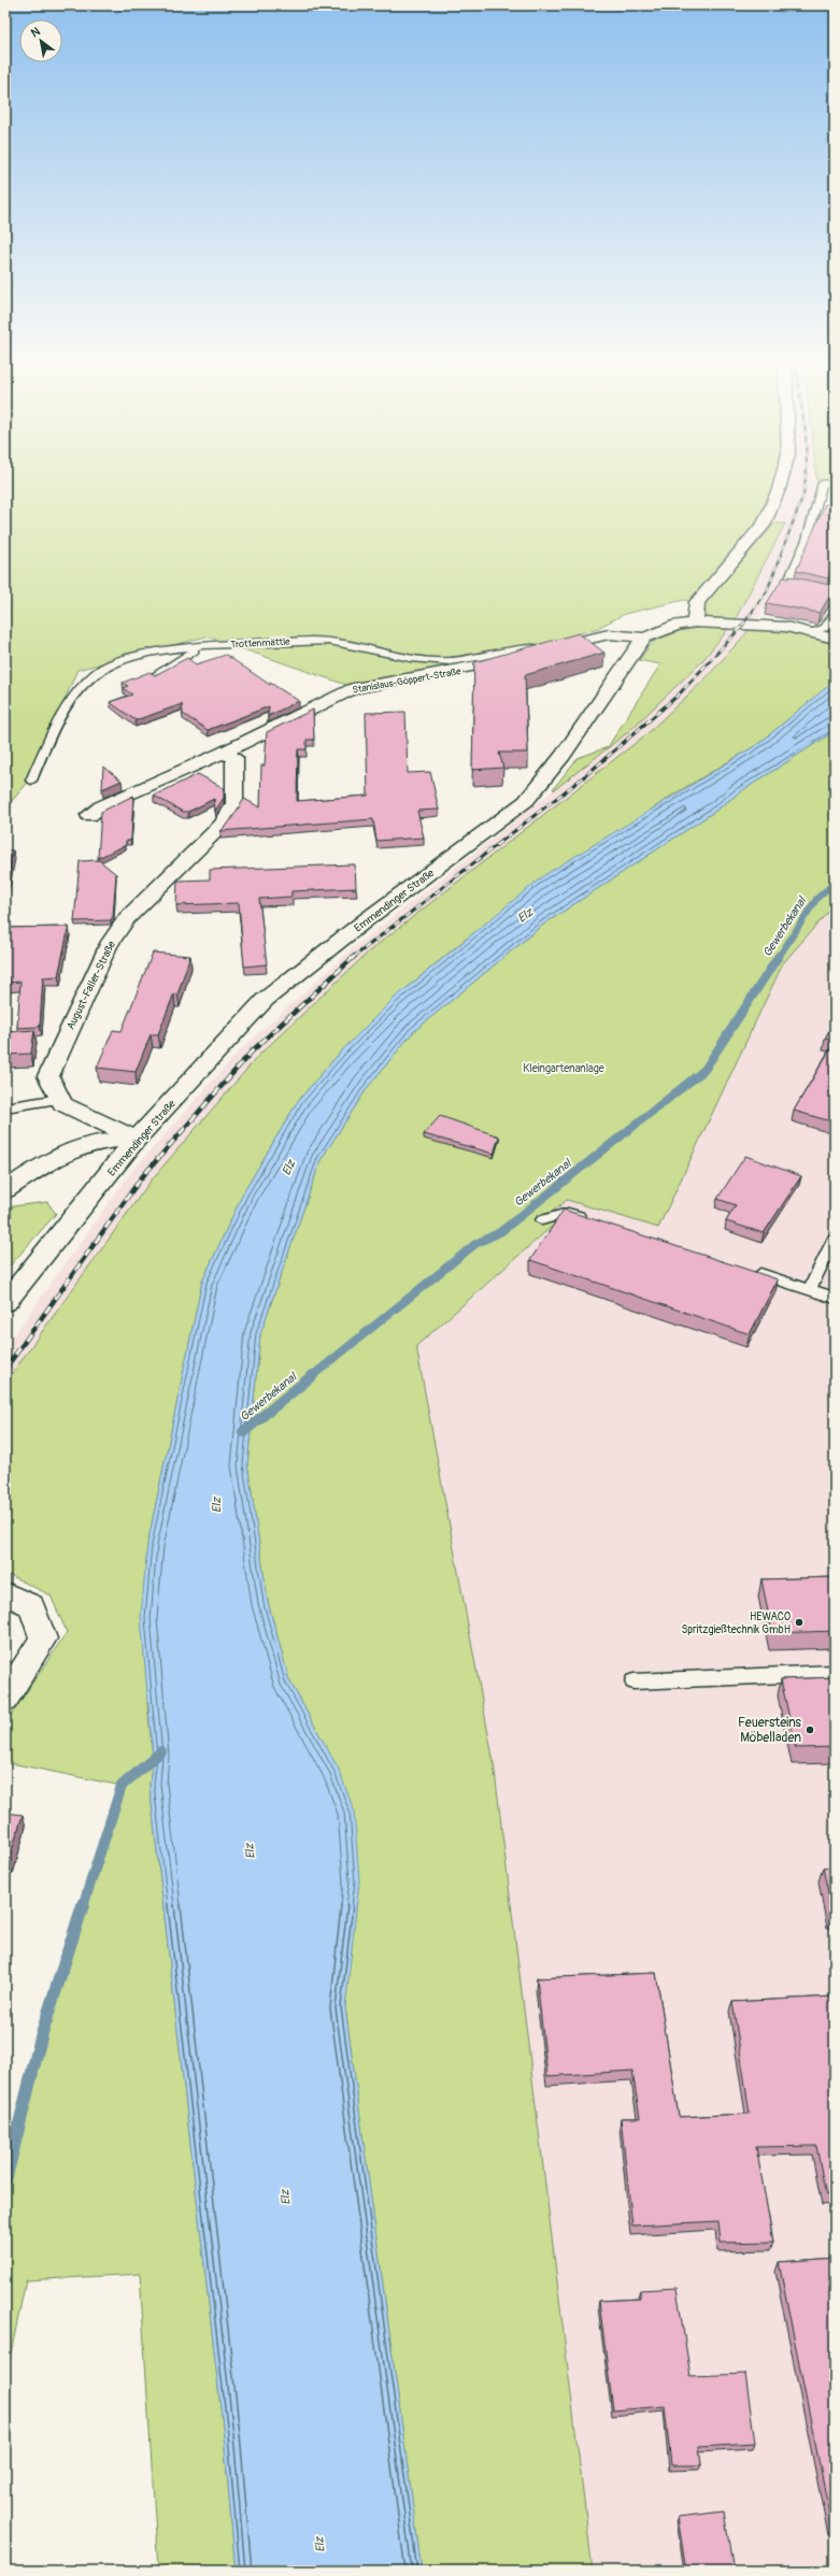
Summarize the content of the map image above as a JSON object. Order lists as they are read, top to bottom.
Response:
{
  "streets": {
    "street": ["Stanislaus-Göppert-Straße", "Emmendinger Straße", "August-Faller-Straße"],
    "lane": ["Trottenmättle"]
  },
  "crossings": [
    ["Trottenmättle", "Stanislaus-Göppert-Straße"],
    ["Stanislaus-Göppert-Straße", "Emmendinger Straße"],
    ["Stanislaus-Göppert-Straße", "August-Faller-Straße"],
    ["Emmendinger Straße", "August-Faller-Straße"]
  ],
  "water": ["Elz", "Gewerbekanal"],
  "parks": ["Kleingartenanlage"],
  "places": ["HEWACO Spritzgießtechnik GmbH", "Feuersteins Möbelladen"],
  "north": "top left"
}
